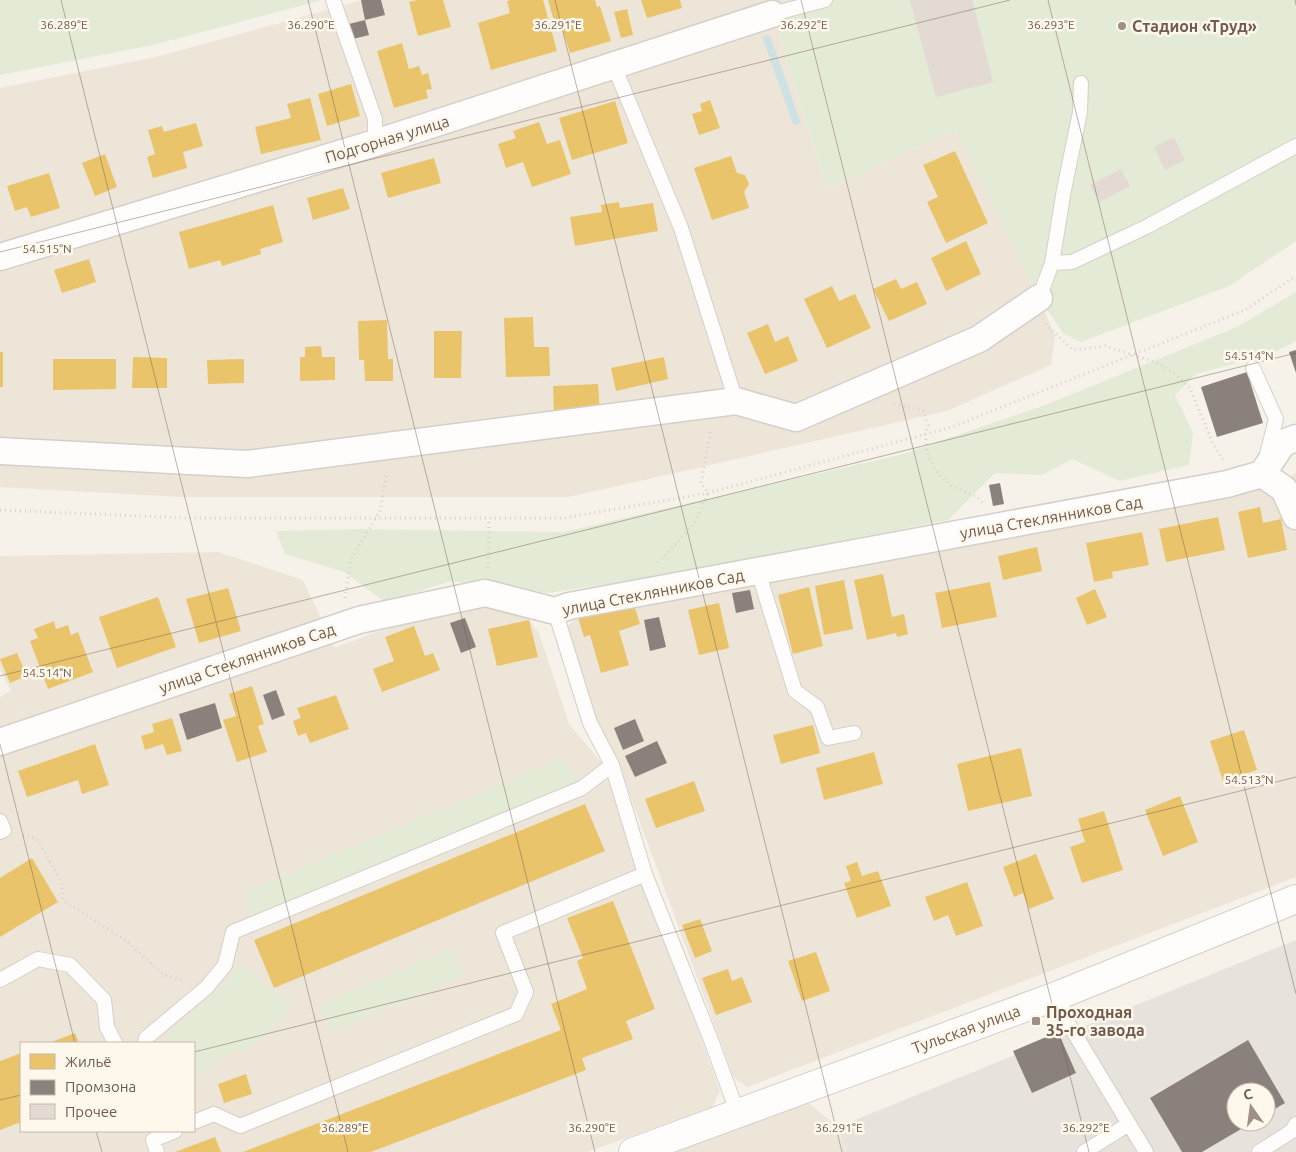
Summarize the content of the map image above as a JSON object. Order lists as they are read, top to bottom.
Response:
{
  "streets": {
    "main road": ["Тульская улица"],
    "street": ["Подгорная улица", "улица Стеклянников Сад"]
  },
  "places": {
    "other": ["Стадион «Труд»"],
    "transit": ["Проходная 35-го завода"]
  },
  "legend": ["Жильё", "Промзона", "Прочее"],
  "north": "top",
  "coordinates": [
    "36.289°E",
    "36.290°E",
    "36.291°E",
    "36.292°E",
    "36.293°E",
    "54.515°N",
    "54.514°N",
    "54.513°N"
  ]
}
